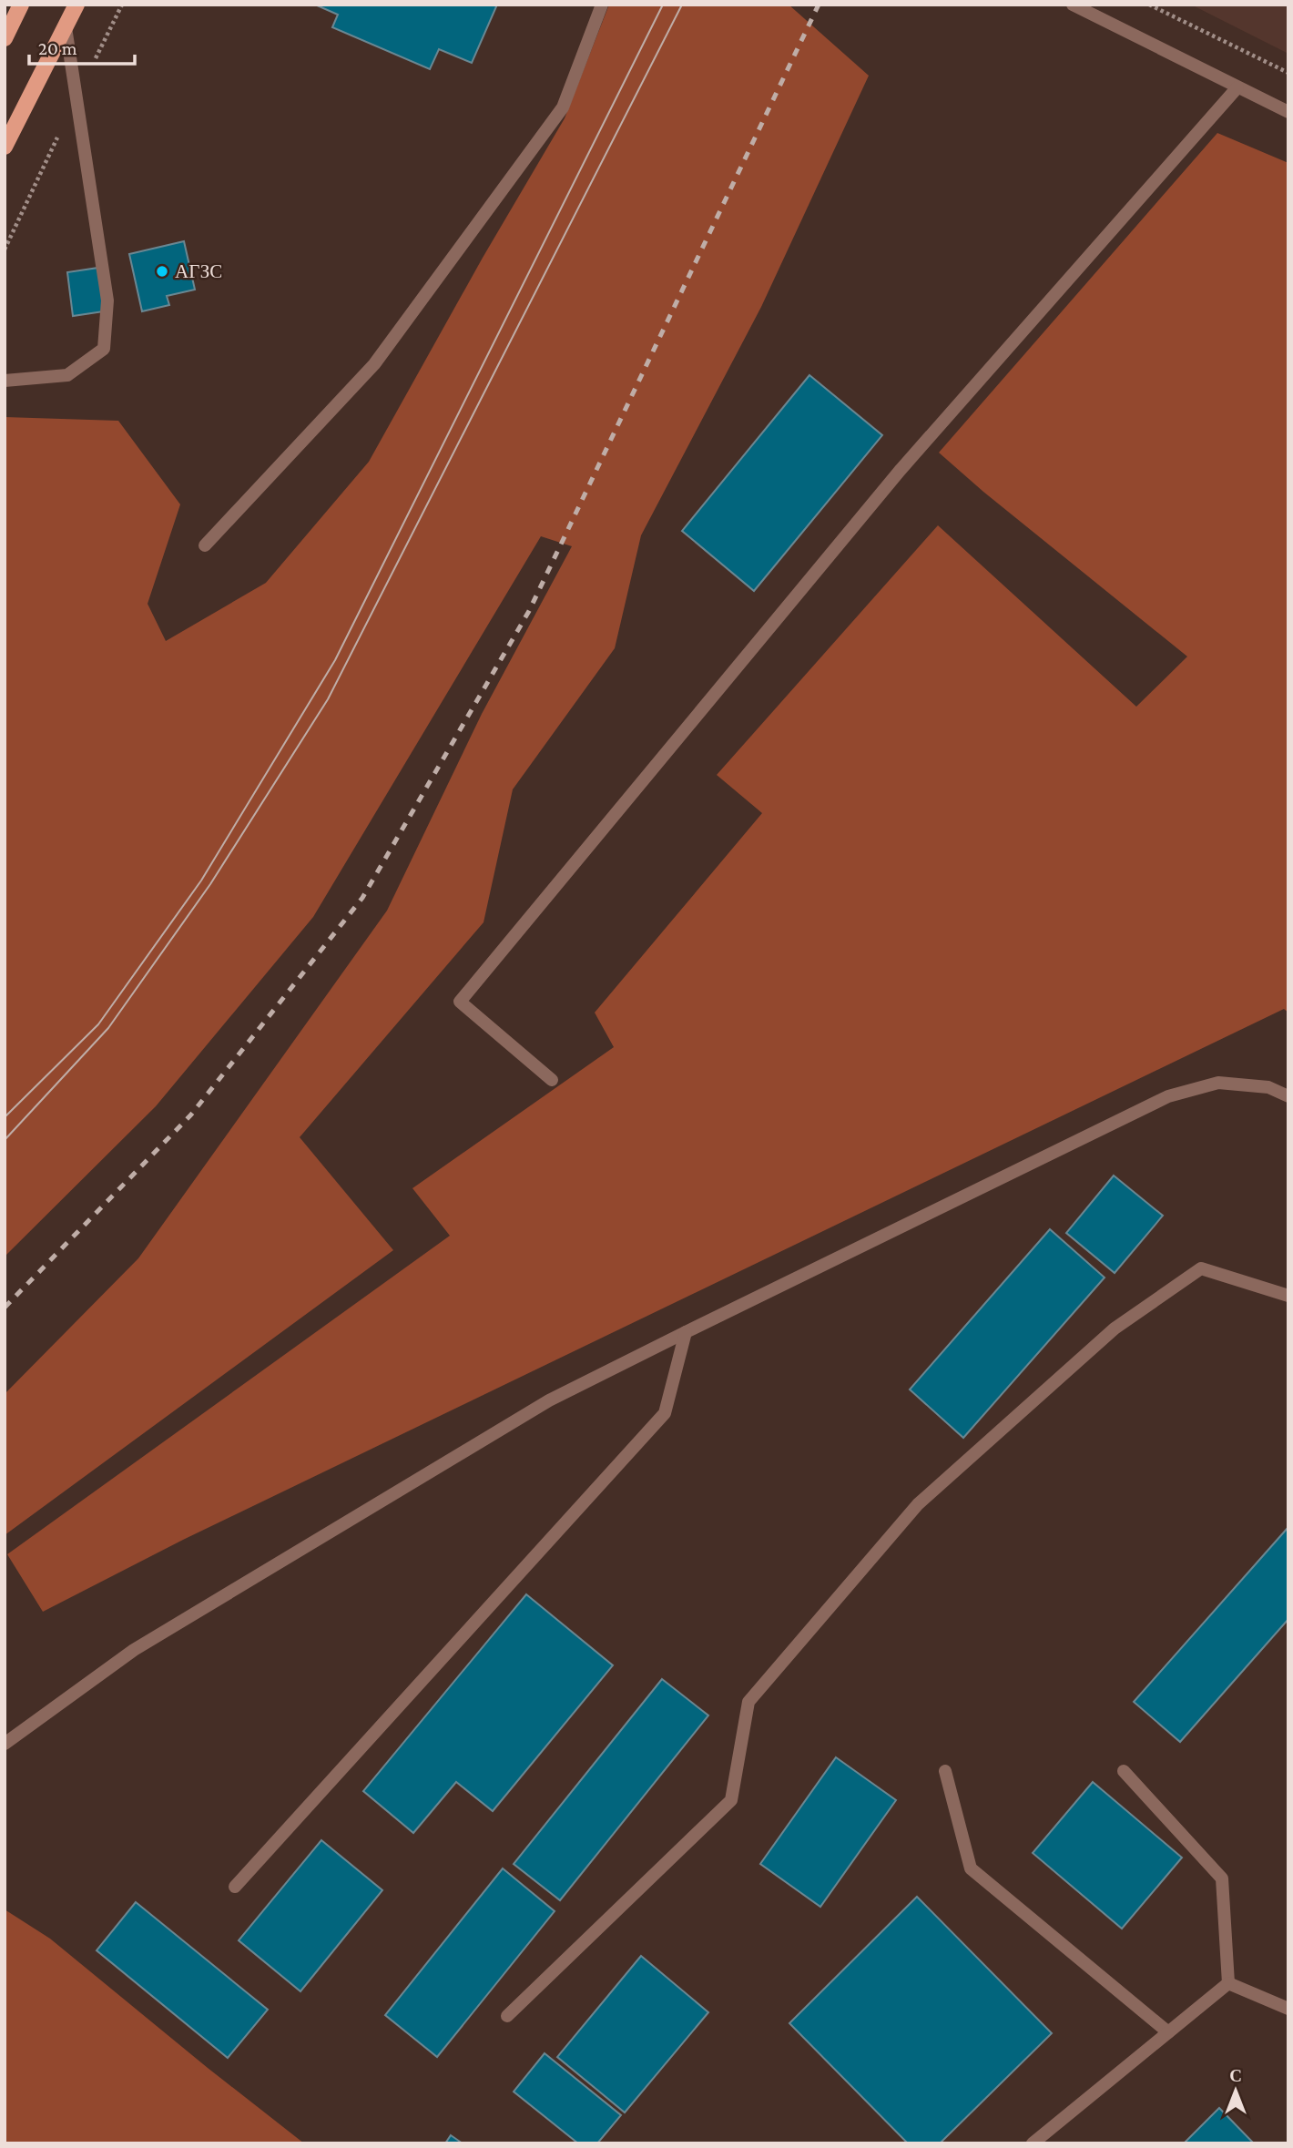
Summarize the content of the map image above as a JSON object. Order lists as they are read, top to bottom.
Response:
{
  "places": ["АГЗС"],
  "scale_bar": "20 m",
  "north": "top"
}
